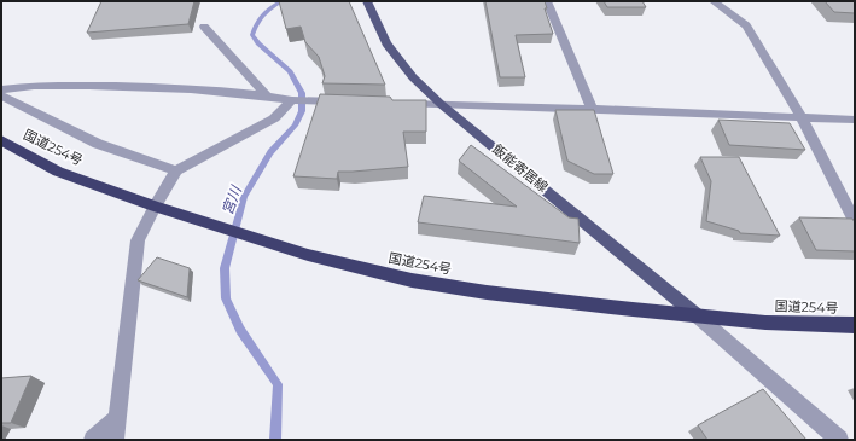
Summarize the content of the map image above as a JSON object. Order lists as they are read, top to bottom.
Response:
{
  "streets": {
    "highway": ["国道254号"],
    "main road": ["飯能寄居線"]
  },
  "crossings": [
    ["国道254号", "飯能寄居線"]
  ],
  "water": ["宮川"]
}
